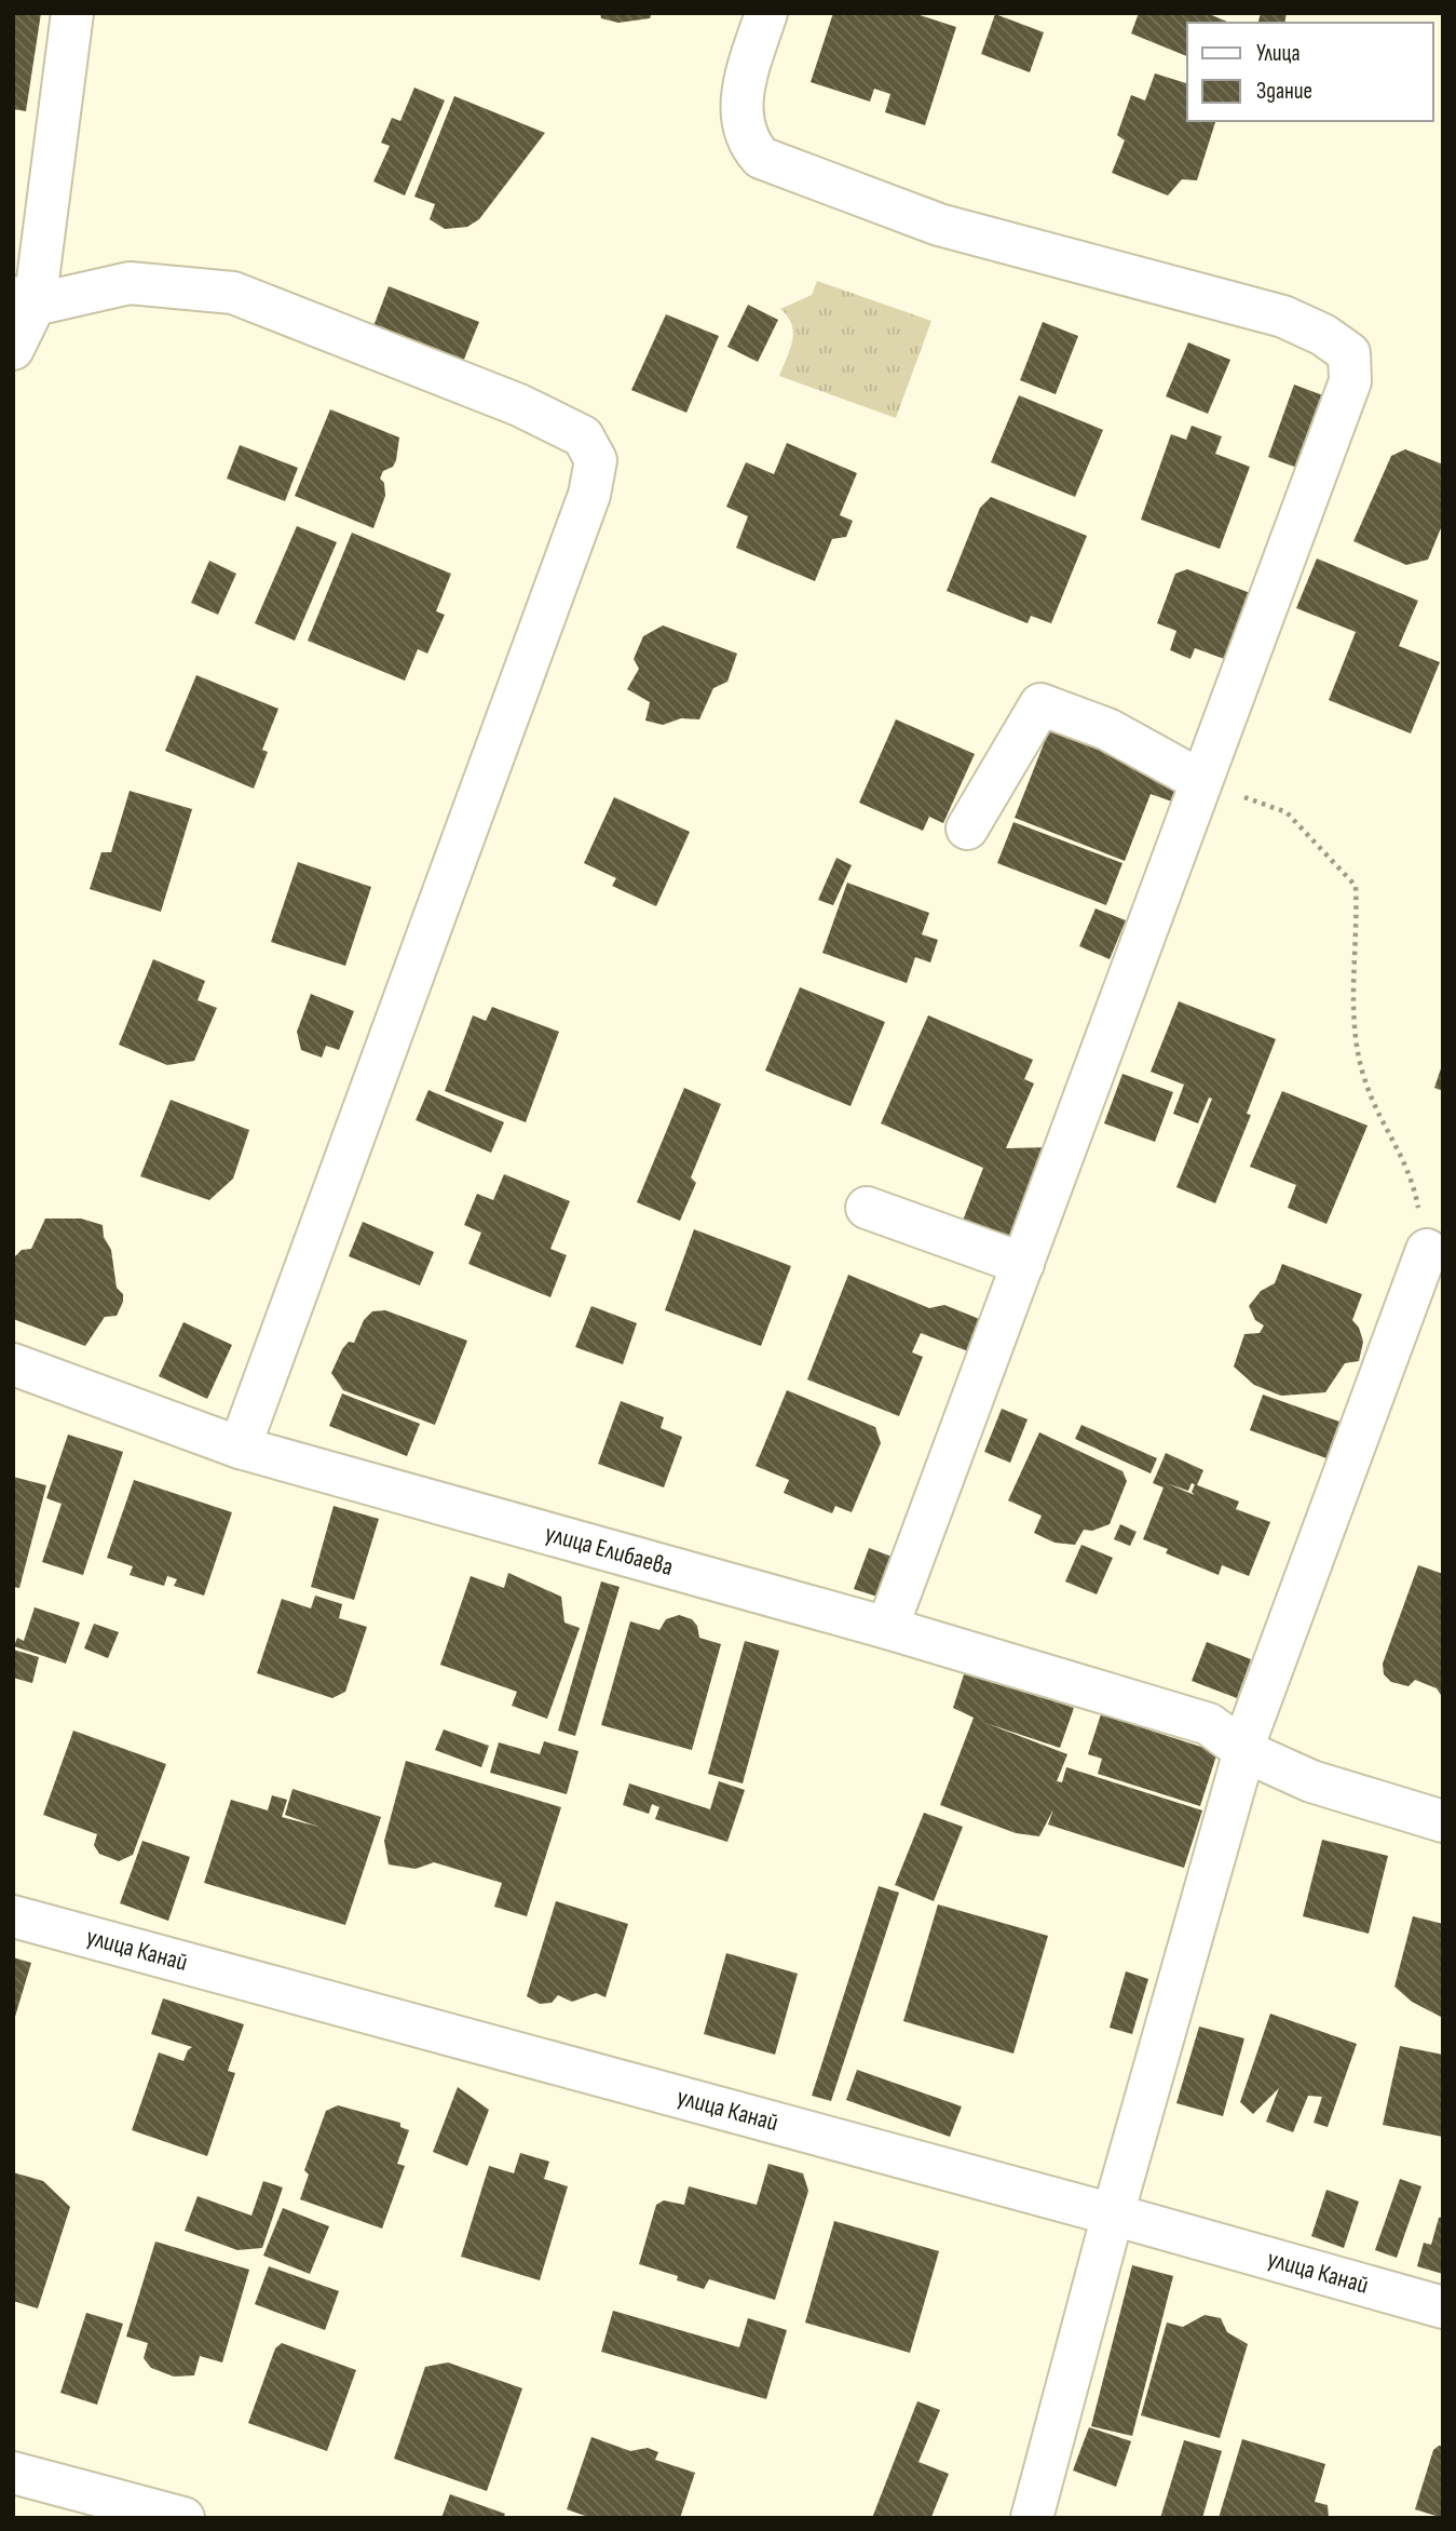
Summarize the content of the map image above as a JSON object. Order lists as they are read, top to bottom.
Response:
{
  "streets": {
    "street": ["улица Елибаева", "улица Канай"]
  },
  "legend": ["Улица", "Здание"]
}
